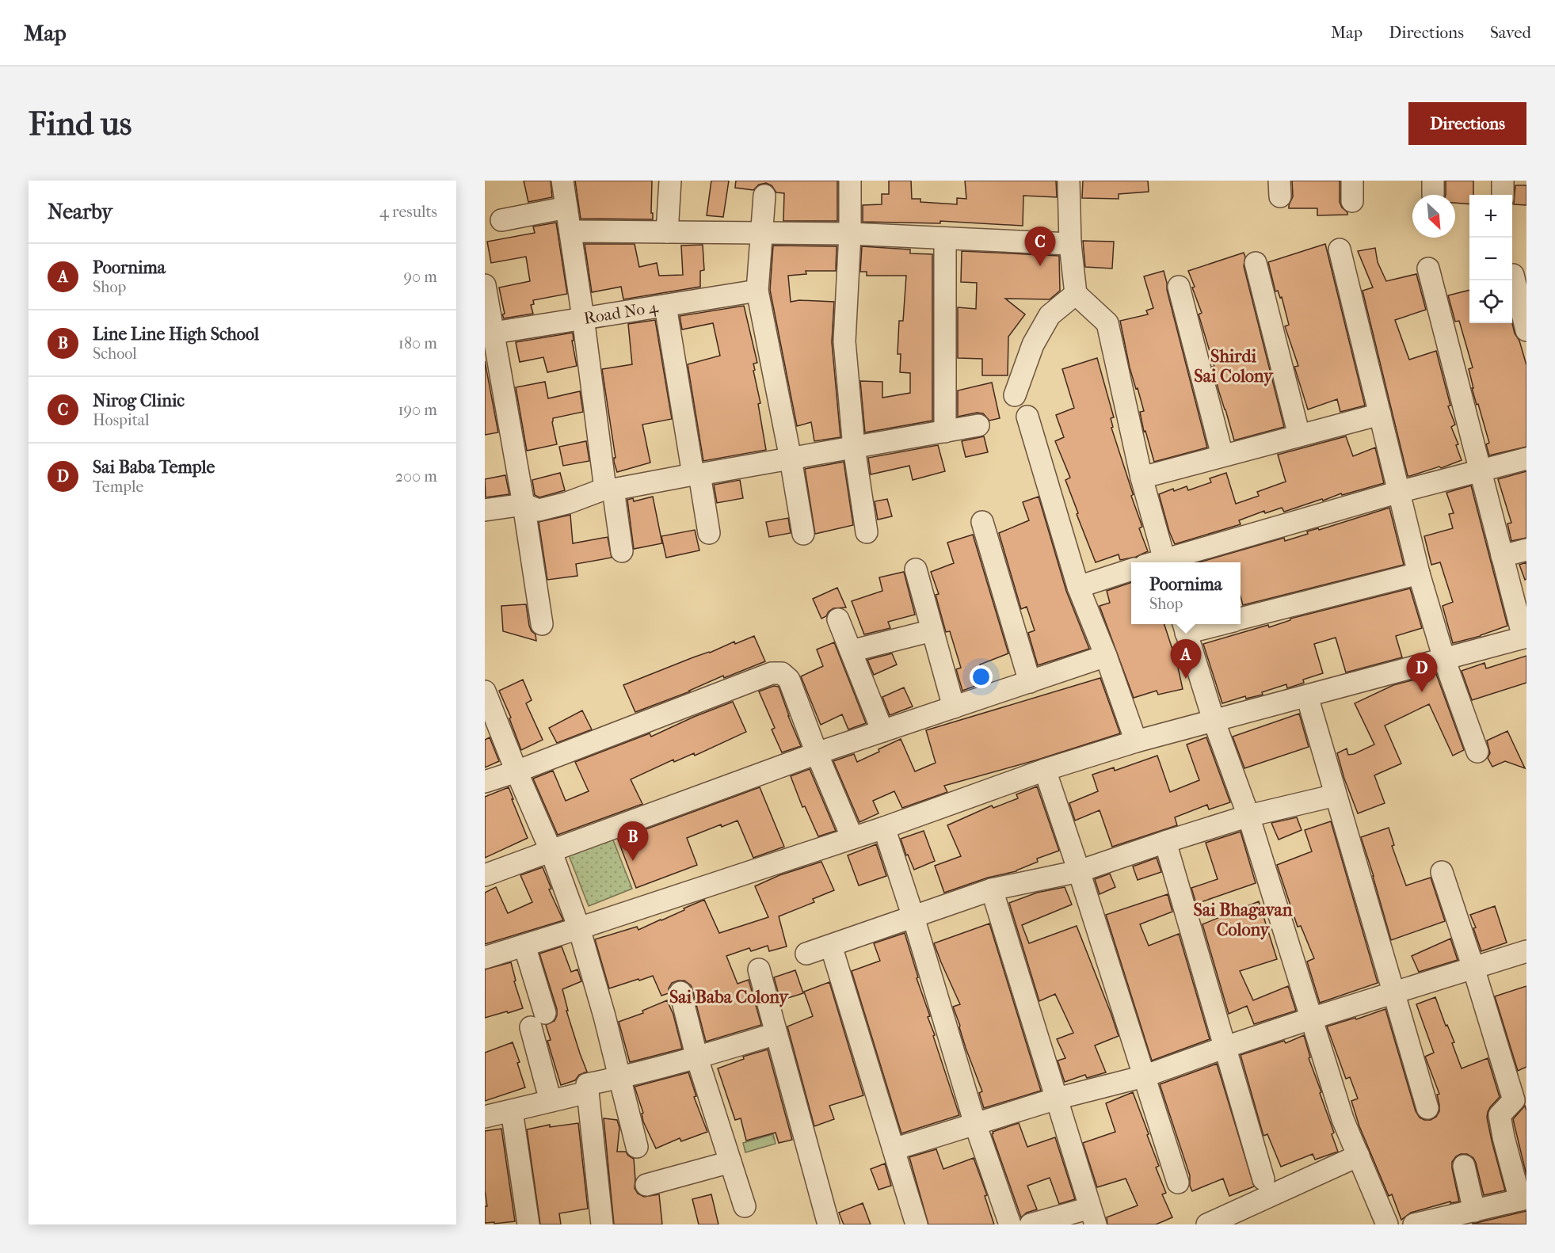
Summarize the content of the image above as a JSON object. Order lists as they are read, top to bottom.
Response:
{
  "streets": {
    "street": ["Road No 4"]
  },
  "districts": ["Shirdi Sai Colony", "Sai Bhagavan Colony", "Sai Baba Colony"],
  "north": "bottom right",
  "page": {
    "header": "Map",
    "nav": ["Map", "Directions", "Saved"],
    "buttons": "Directions",
    "title": "Find us",
    "heading": ["Nearby", "4 results"],
    "map_buttons": ["+", "−"],
    "pins": [
      "C",
      "A",
      "D",
      "B"
    ],
    "list": [
      {
        "mark": "A",
        "name": "Poornima",
        "note": "Shop",
        "value": "90 m"
      },
      {
        "mark": "B",
        "name": "Line Line High School",
        "note": "School",
        "value": "180 m"
      },
      {
        "mark": "C",
        "name": "Nirog Clinic",
        "note": "Hospital",
        "value": "190 m"
      },
      {
        "mark": "D",
        "name": "Sai Baba Temple",
        "note": "Temple",
        "value": "200 m"
      }
    ],
    "popup": ["Poornima", "Shop"]
  }
}
